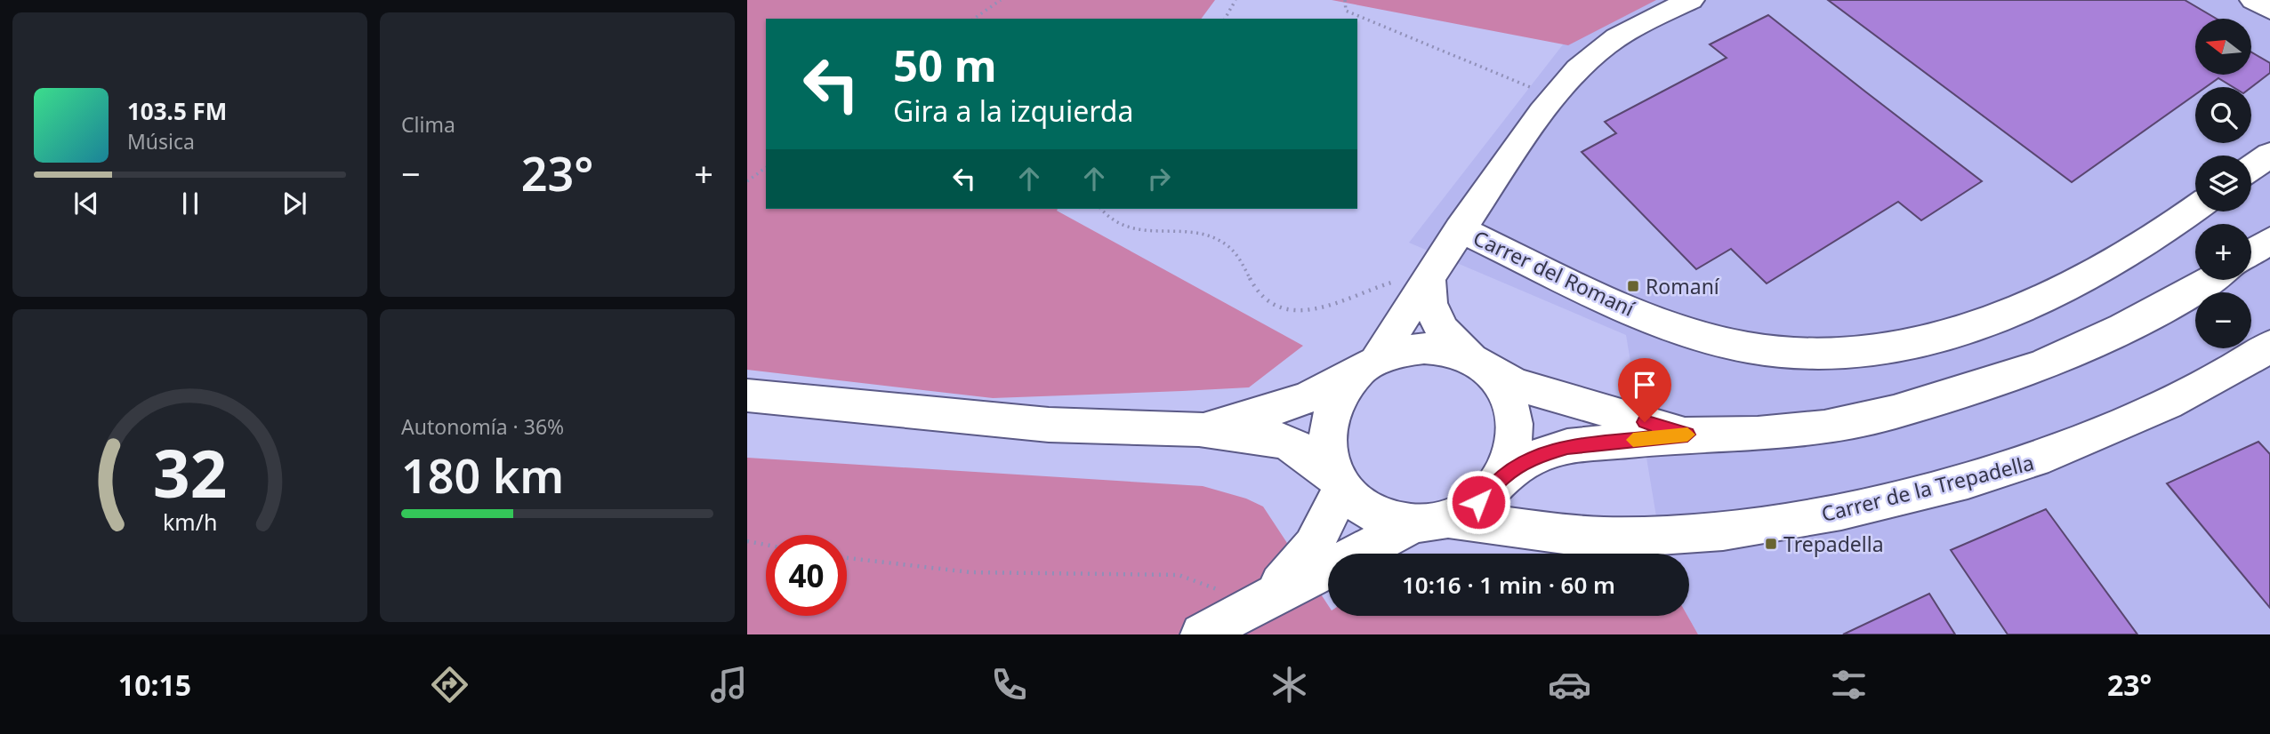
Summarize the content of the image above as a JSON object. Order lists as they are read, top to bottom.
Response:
{
  "streets": {
    "street": ["Carrer del Romaní", "Carrer de la Trepadella"]
  },
  "places": {
    "transit": ["Romaní", "Trepadella"]
  },
  "north": "left",
  "page": {
    "tile": [
      "Clima",
      ["Autonomía · 36%", "180 km"]
    ],
    "map_buttons": ["+", "−"],
    "turn": ["50 m", "Gira a la izquierda"],
    "song": ["103.5 FM", "Música"],
    "heat": ["−", "23°", "+"],
    "limit": "40",
    "trip": "10:16 · 1 min · 60 m",
    "tabs": ["10:15", "23°"],
    "gauge": ["32", "km/h"]
  }
}
